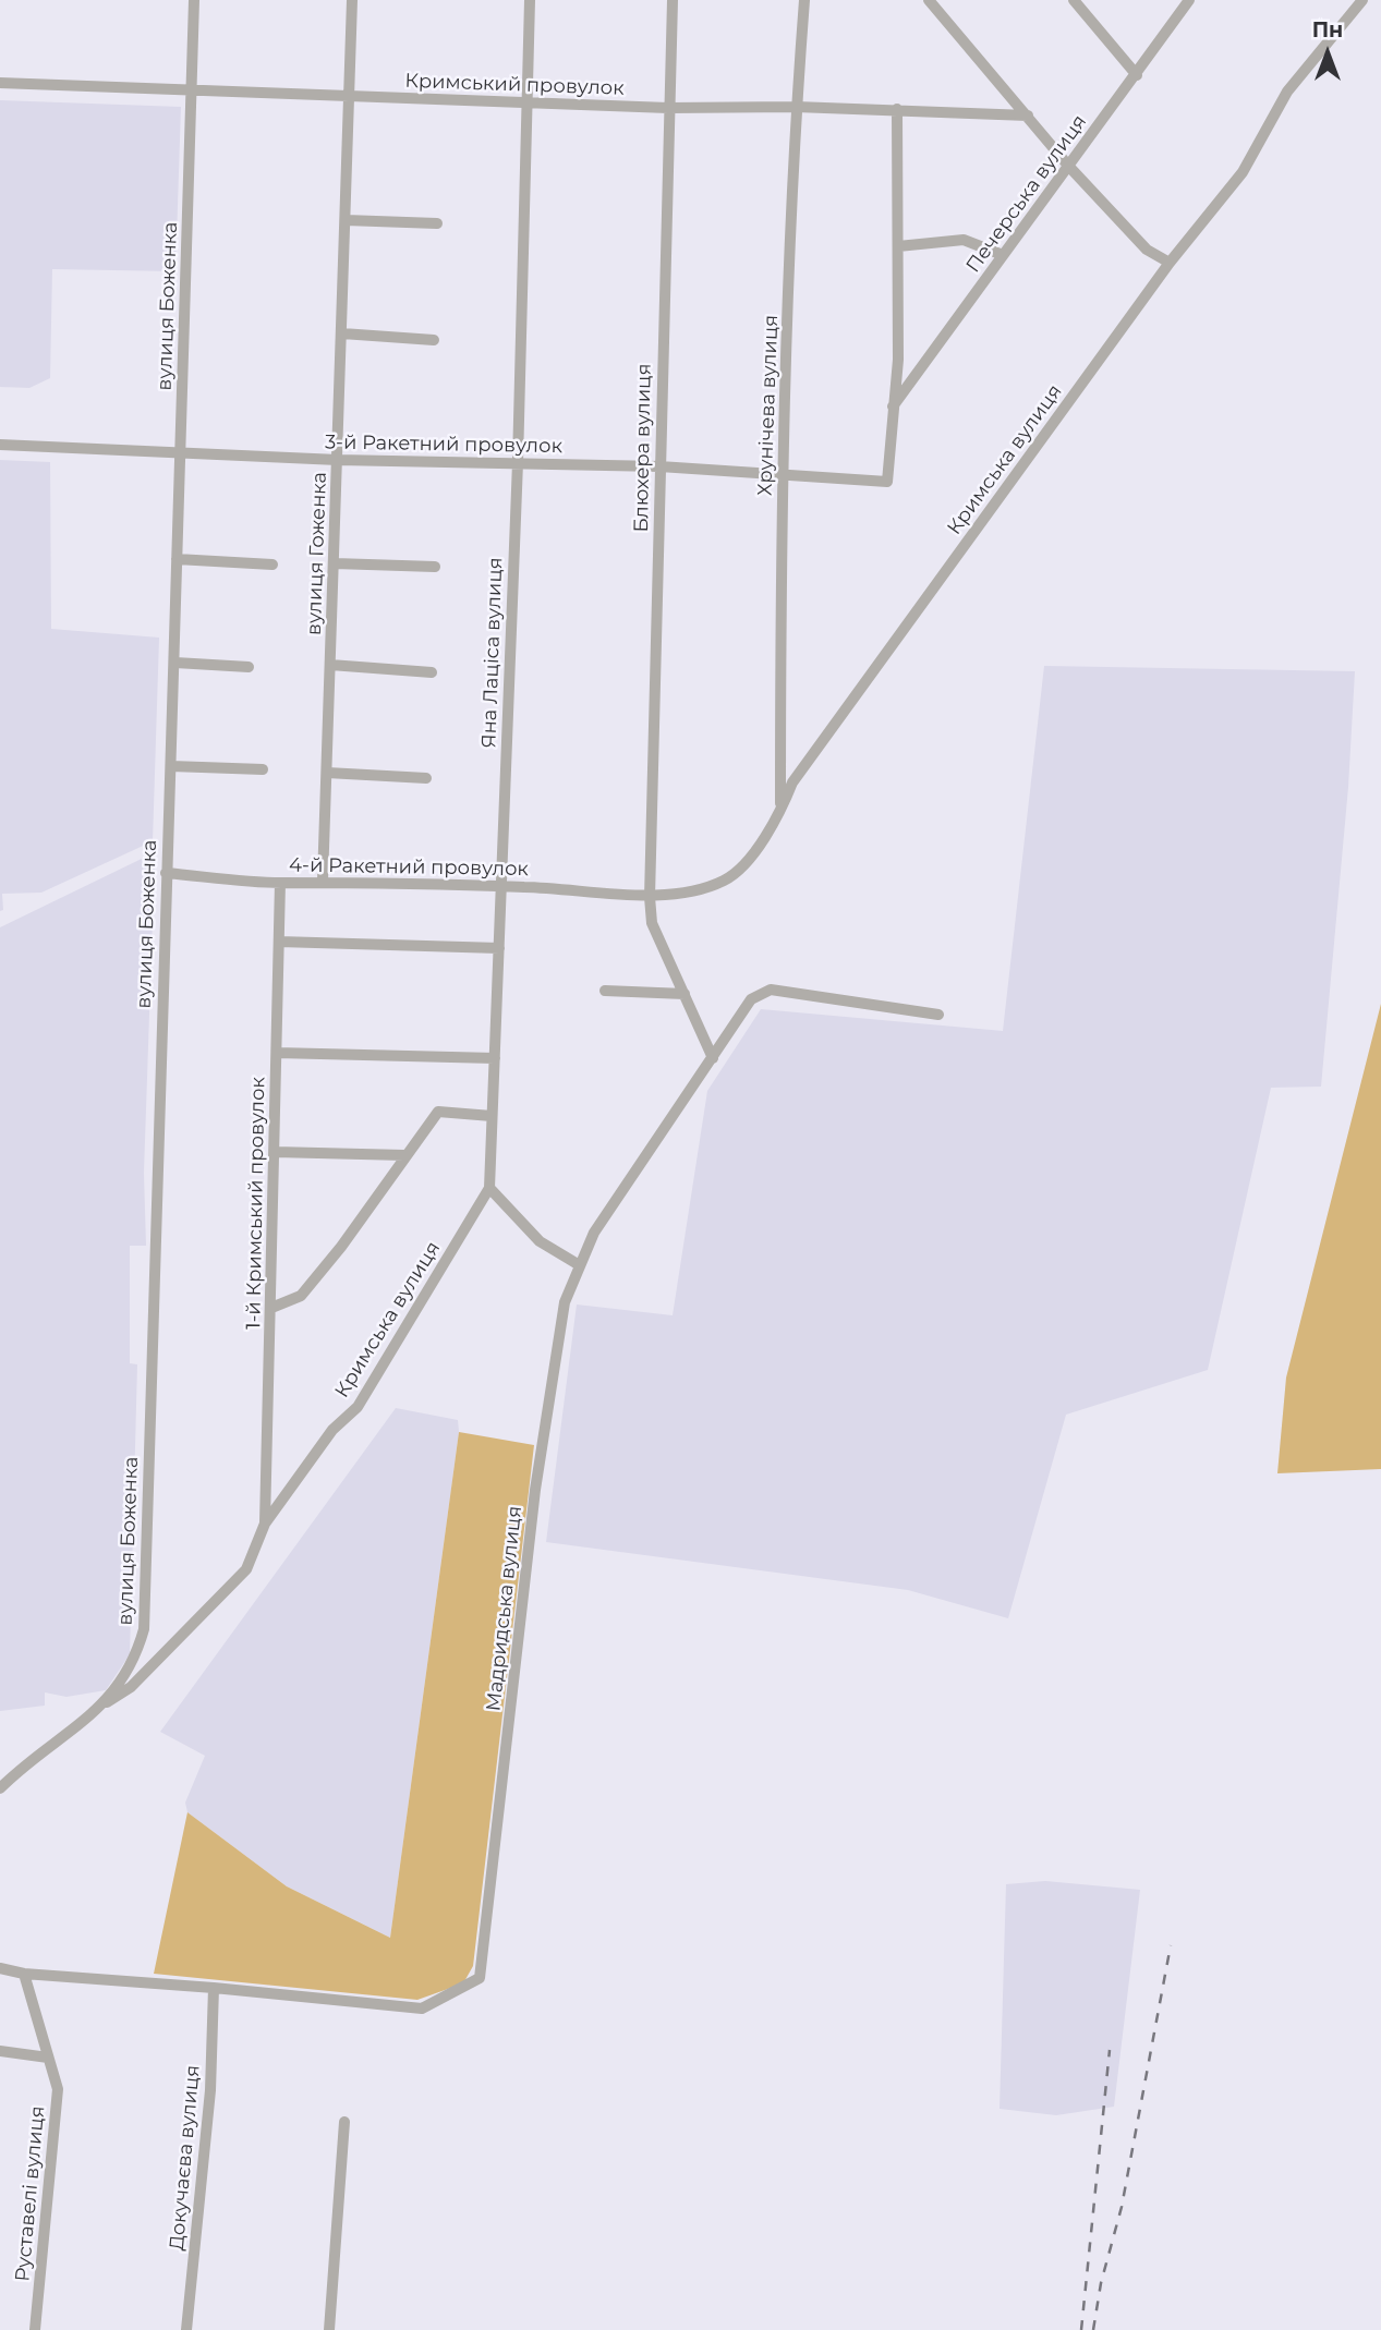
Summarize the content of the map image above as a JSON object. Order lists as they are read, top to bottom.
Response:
{
  "streets": {
    "street": [
      "Кримський провулок",
      "Печерська вулиця",
      "вулиця Боженка",
      "Хрунічева вулиця",
      "3-й Ракетний провулок",
      "Блюхера вулиця",
      "Кримська вулиця",
      "вулиця Гоженка",
      "Яна Лаціса вулиця",
      "4-й Ракетний провулок",
      "1-й Кримський провулок",
      "Мадридська вулиця",
      "Докучаєва вулиця",
      "Руставелі вулиця"
    ]
  },
  "crossings": [
    ["Кримський провулок", "вулиця Боженка"],
    ["Кримський провулок", "Хрунічева вулиця"],
    ["Кримський провулок", "Блюхера вулиця"],
    ["Кримський провулок", "вулиця Гоженка"],
    ["Кримський провулок", "Яна Лаціса вулиця"],
    ["Печерська вулиця", "3-й Ракетний провулок"],
    ["вулиця Боженка", "3-й Ракетний провулок"],
    ["вулиця Боженка", "Кримська вулиця"],
    ["вулиця Боженка", "4-й Ракетний провулок"],
    ["Хрунічева вулиця", "3-й Ракетний провулок"],
    ["Хрунічева вулиця", "Кримська вулиця"],
    ["3-й Ракетний провулок", "Блюхера вулиця"],
    ["3-й Ракетний провулок", "вулиця Гоженка"],
    ["3-й Ракетний провулок", "Яна Лаціса вулиця"],
    ["Блюхера вулиця", "Кримська вулиця"],
    ["Блюхера вулиця", "4-й Ракетний провулок"],
    ["Блюхера вулиця", "Мадридська вулиця"],
    ["Кримська вулиця", "Яна Лаціса вулиця"],
    ["Кримська вулиця", "4-й Ракетний провулок"],
    ["Кримська вулиця", "1-й Кримський провулок"],
    ["вулиця Гоженка", "4-й Ракетний провулок"],
    ["Яна Лаціса вулиця", "4-й Ракетний провулок"],
    ["4-й Ракетний провулок", "1-й Кримський провулок"],
    ["Мадридська вулиця", "Докучаєва вулиця"],
    ["Мадридська вулиця", "Руставелі вулиця"]
  ],
  "north": "top"
}
